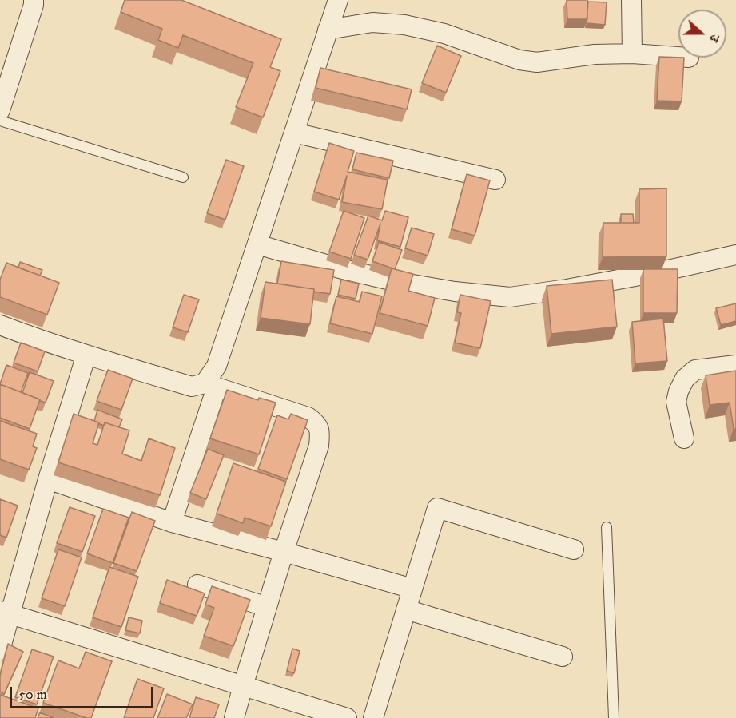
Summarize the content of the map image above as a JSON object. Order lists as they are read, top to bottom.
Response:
{
  "scale_bar": "50 m",
  "north": "right"
}
